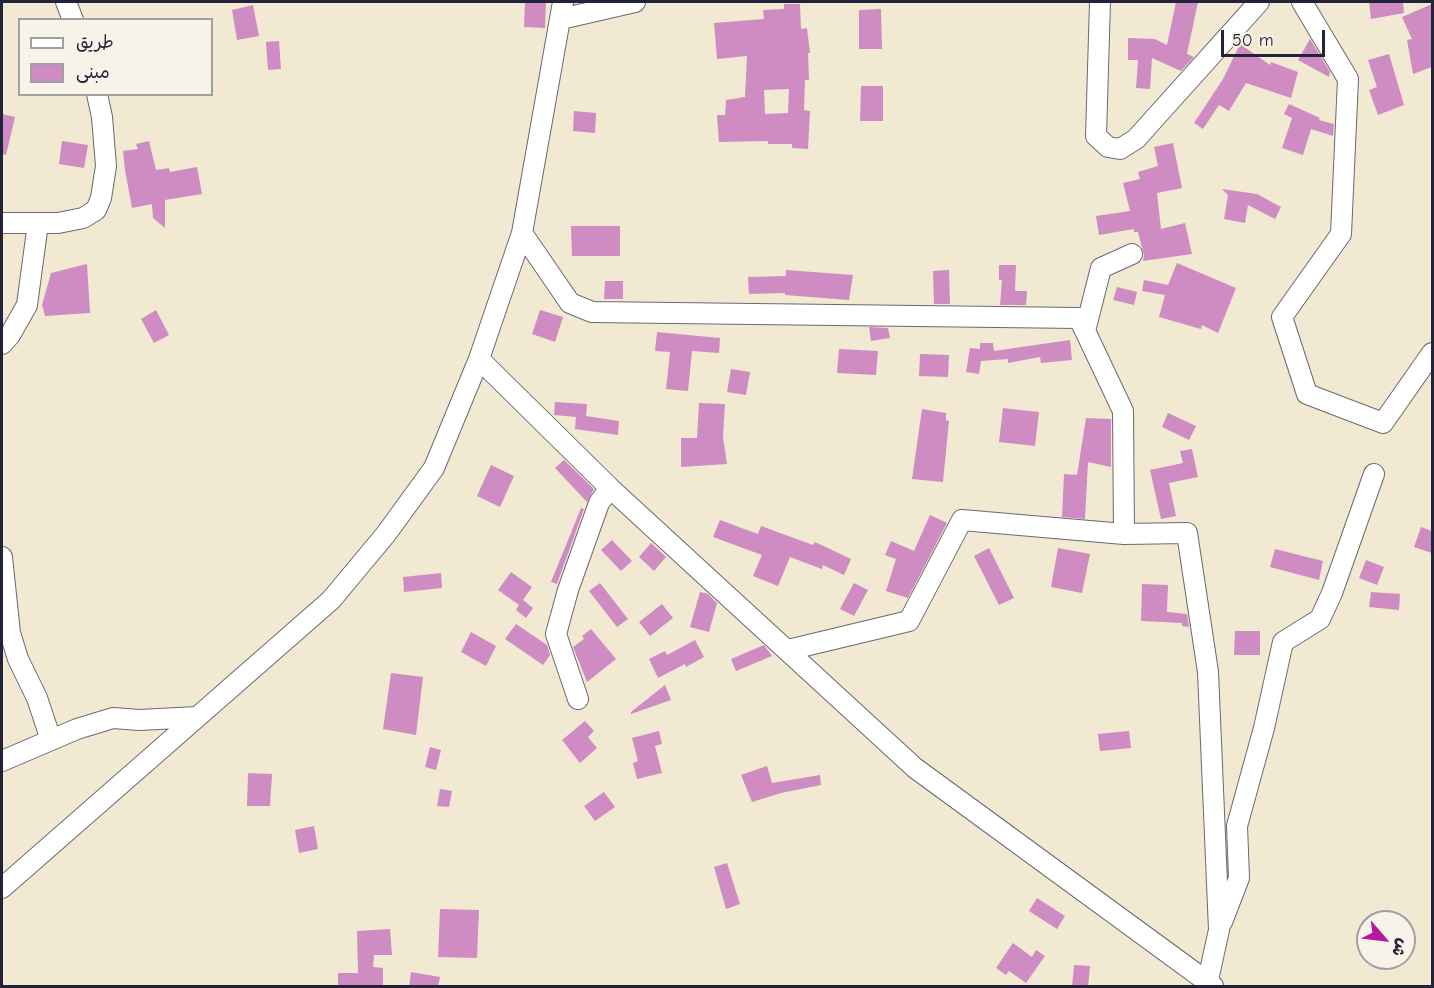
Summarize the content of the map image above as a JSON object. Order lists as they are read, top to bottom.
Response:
{
  "legend": ["طريق", "مبنى"],
  "scale_bar": "50 m",
  "north": "bottom right"
}
